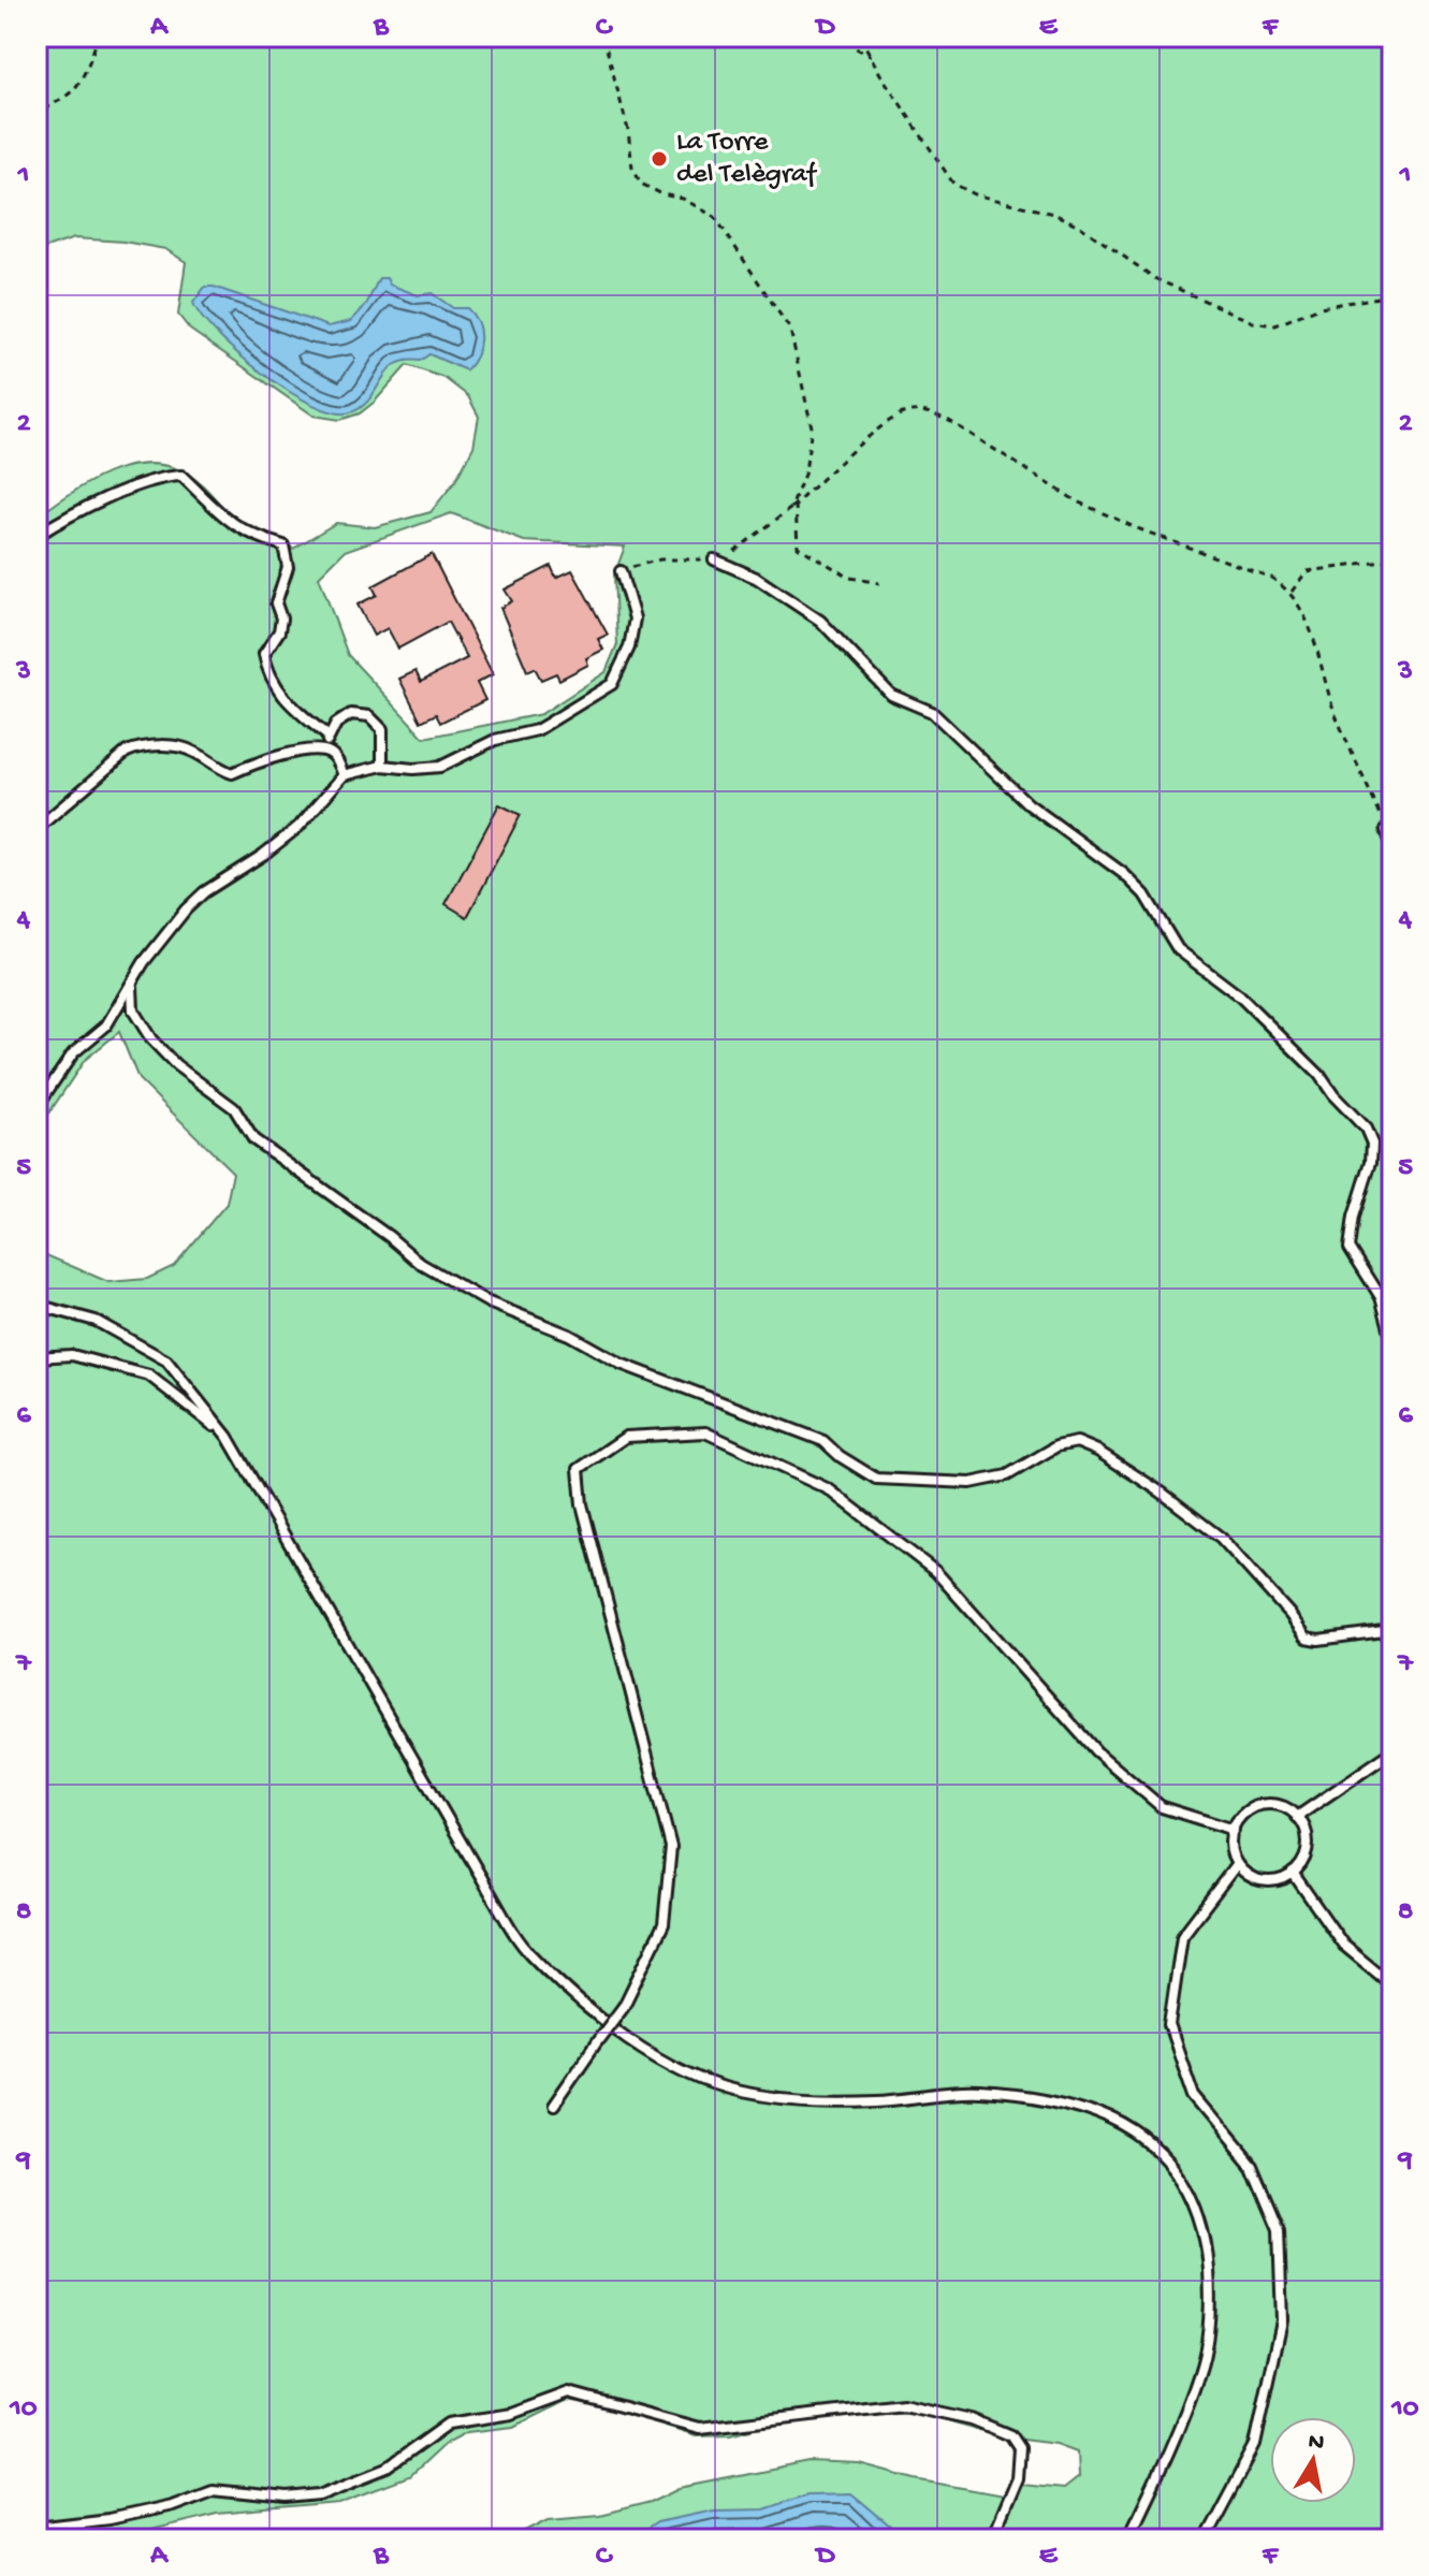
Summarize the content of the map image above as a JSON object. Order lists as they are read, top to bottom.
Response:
{
  "places": ["La Torre del Telègraf"],
  "north": "top",
  "grid": {
    "columns": [
      "A",
      "B",
      "C",
      "D",
      "E",
      "F"
    ],
    "rows": [
      "1",
      "2",
      "3",
      "4",
      "5",
      "6",
      "7",
      "8",
      "9",
      "10"
    ]
  }
}
